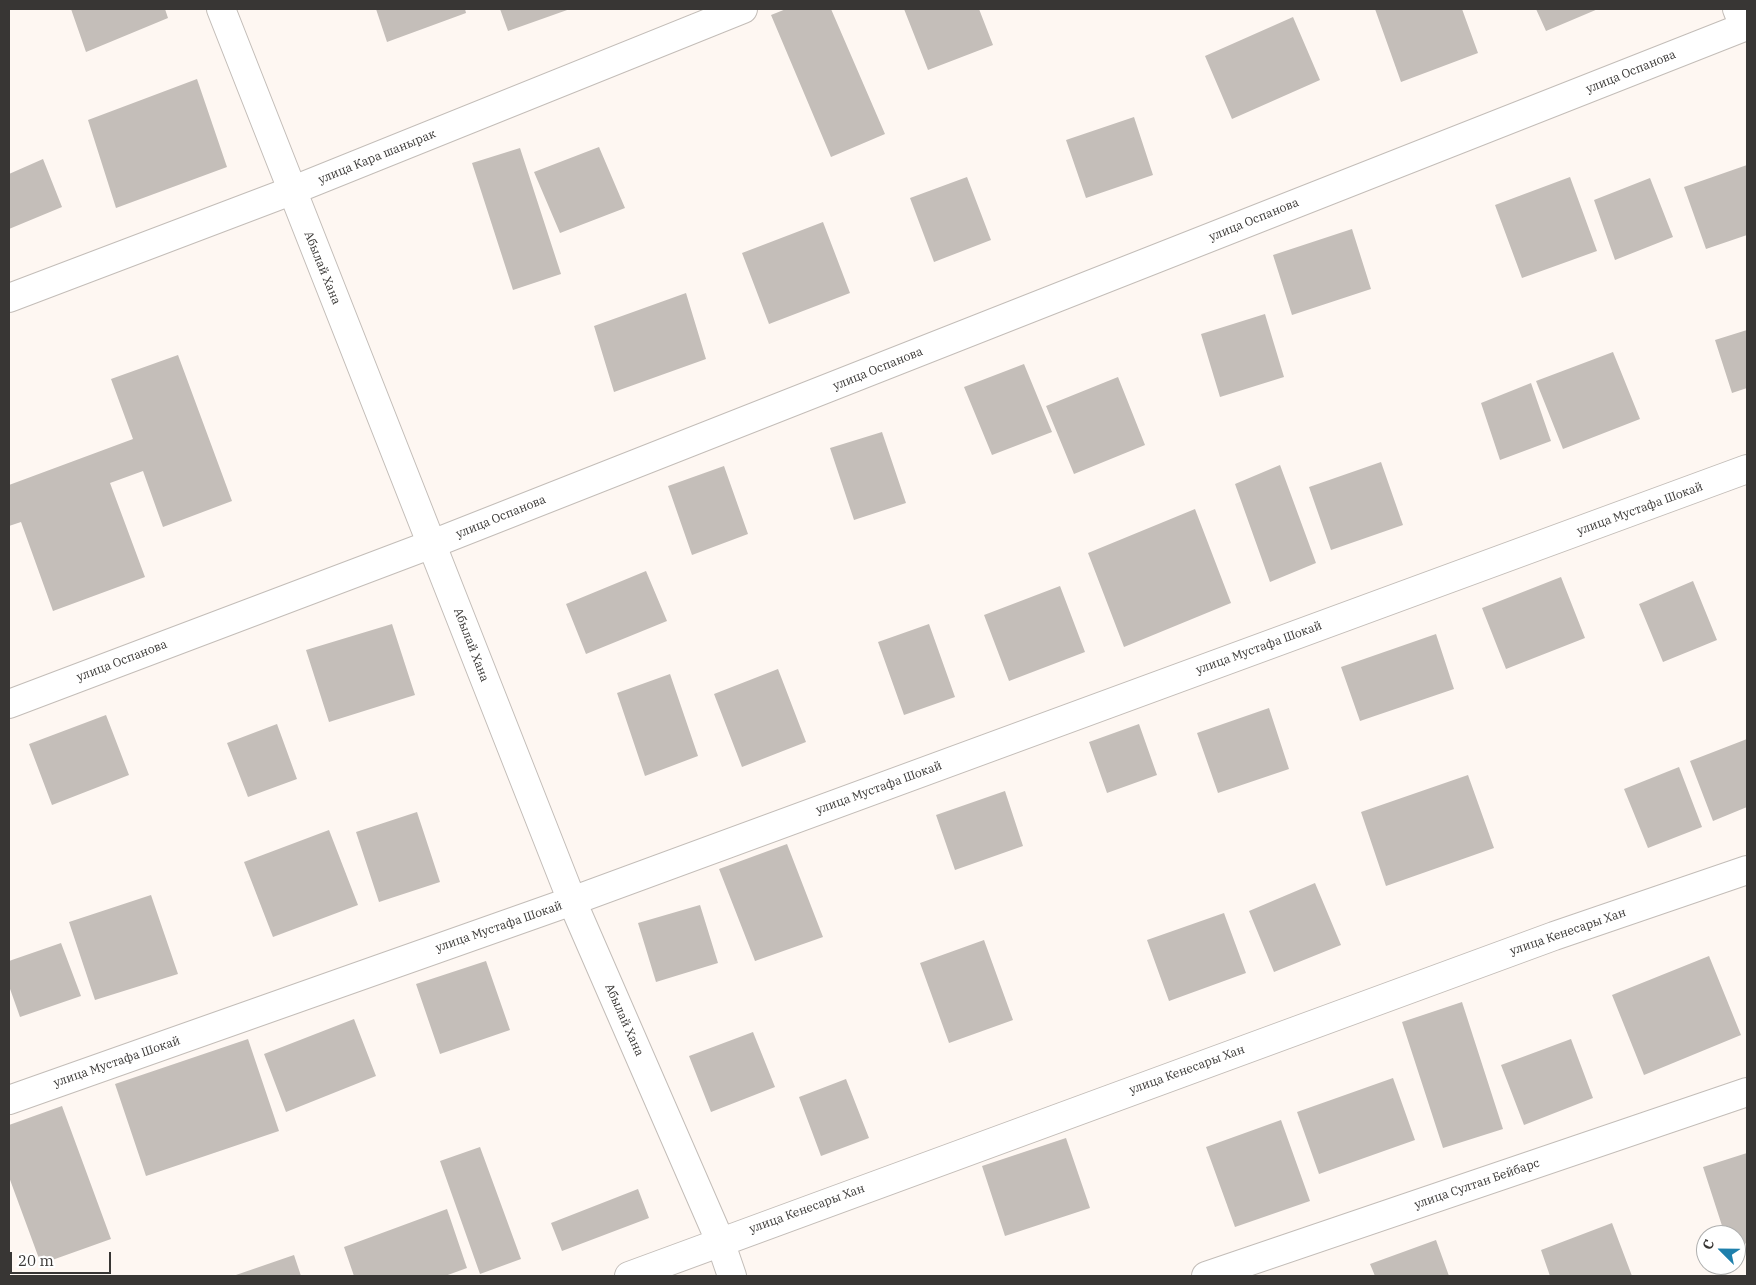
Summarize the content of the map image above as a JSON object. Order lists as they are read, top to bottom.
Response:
{
  "streets": {
    "street": [
      "улица Оспанова",
      "улица Кара шанырак",
      "Абылай Хана",
      "улица Мустафа Шокай",
      "улица Кенесары Хан",
      "улица Султан Бейбарс"
    ]
  },
  "crossings": [
    ["улица Оспанова", "Абылай Хана"],
    ["улица Кара шанырак", "Абылай Хана"],
    ["Абылай Хана", "улица Мустафа Шокай"],
    ["Абылай Хана", "улица Кенесары Хан"]
  ],
  "scale_bar": "20 m",
  "north": "top left"
}
